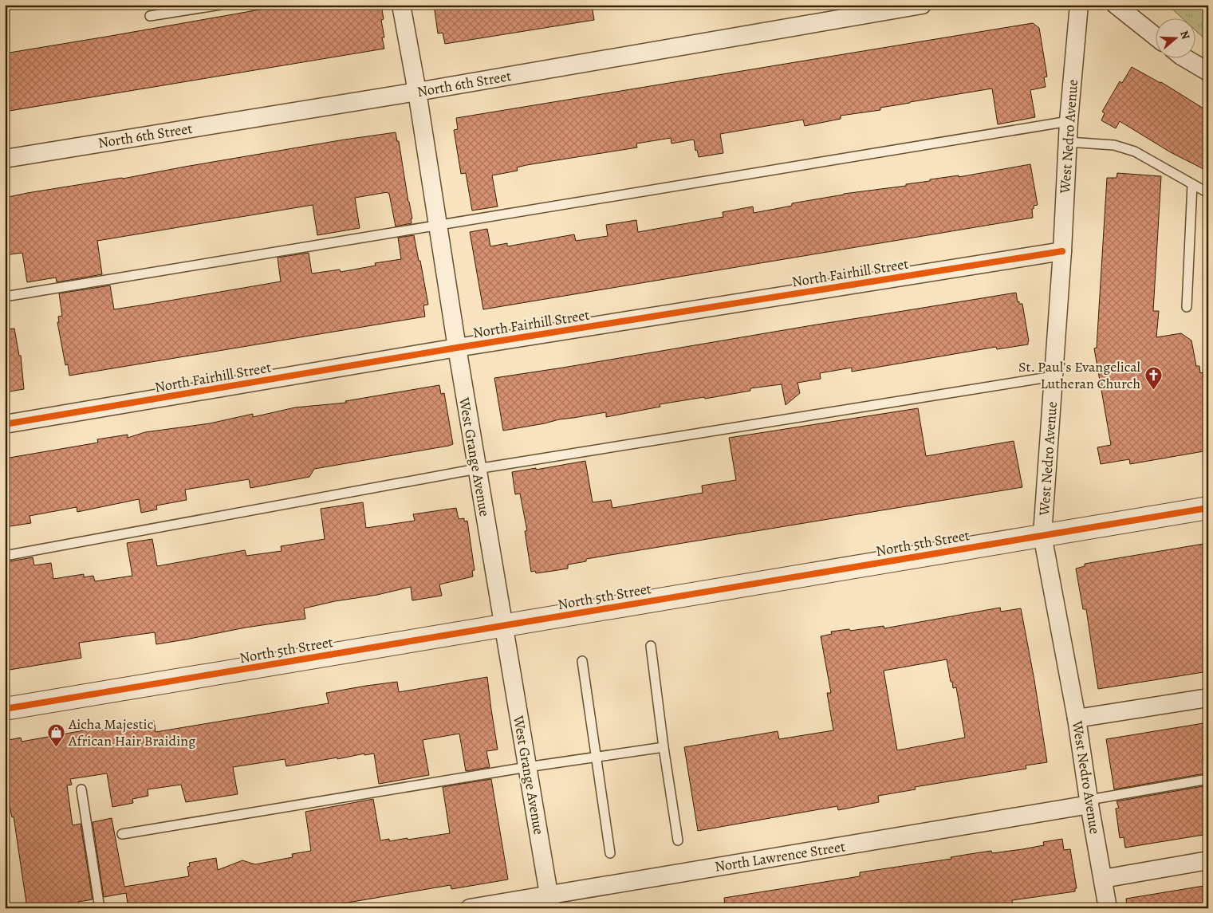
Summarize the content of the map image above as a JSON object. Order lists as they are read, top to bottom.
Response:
{
  "streets": {
    "street": [
      "North 6th Street",
      "West Nedro Avenue",
      "North Fairhill Street",
      "West Grange Avenue",
      "North 5th Street",
      "North Lawrence Street"
    ]
  },
  "crossings": [
    ["North 6th Street", "West Grange Avenue"],
    ["West Nedro Avenue", "North Fairhill Street"],
    ["West Nedro Avenue", "North 5th Street"],
    ["West Nedro Avenue", "North Lawrence Street"],
    ["North Fairhill Street", "West Grange Avenue"],
    ["West Grange Avenue", "North 5th Street"],
    ["West Grange Avenue", "North Lawrence Street"]
  ],
  "places": {
    "church": ["St. Paul's Evangelical Lutheran Church"],
    "shop": ["Aicha Majestic African Hair Braiding"]
  },
  "north": "right"
}
